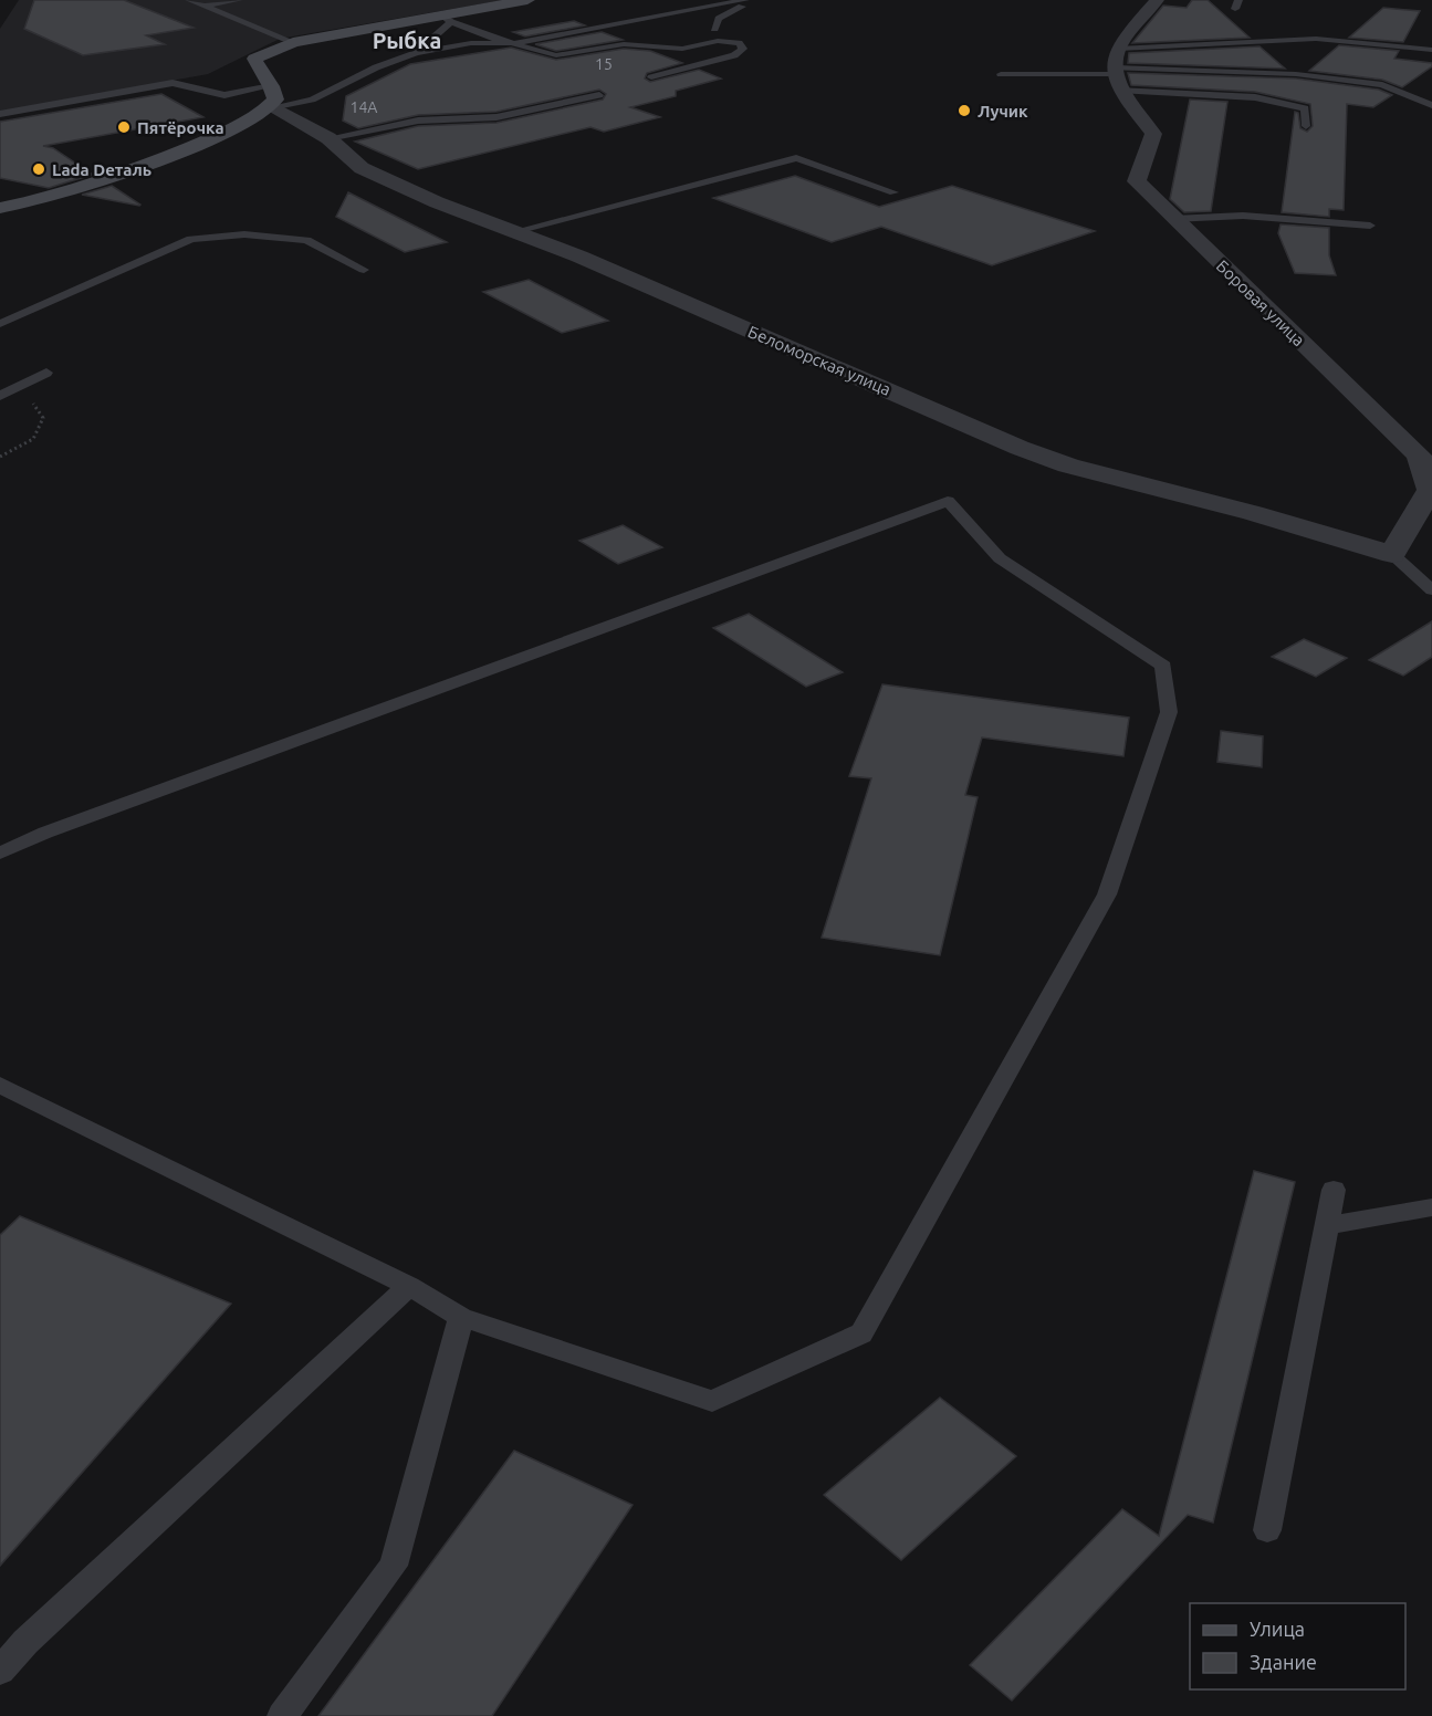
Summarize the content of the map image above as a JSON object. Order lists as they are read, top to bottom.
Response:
{
  "streets": {
    "street": ["Боровая улица", "Беломорская улица"]
  },
  "crossings": [
    ["Боровая улица", "Беломорская улица"]
  ],
  "districts": ["Рыбка"],
  "places": ["Лучик", "Пятёрочка", "Lada Dеталь"],
  "house_numbers": ["15", "14А"],
  "legend": ["Улица", "Здание"]
}
